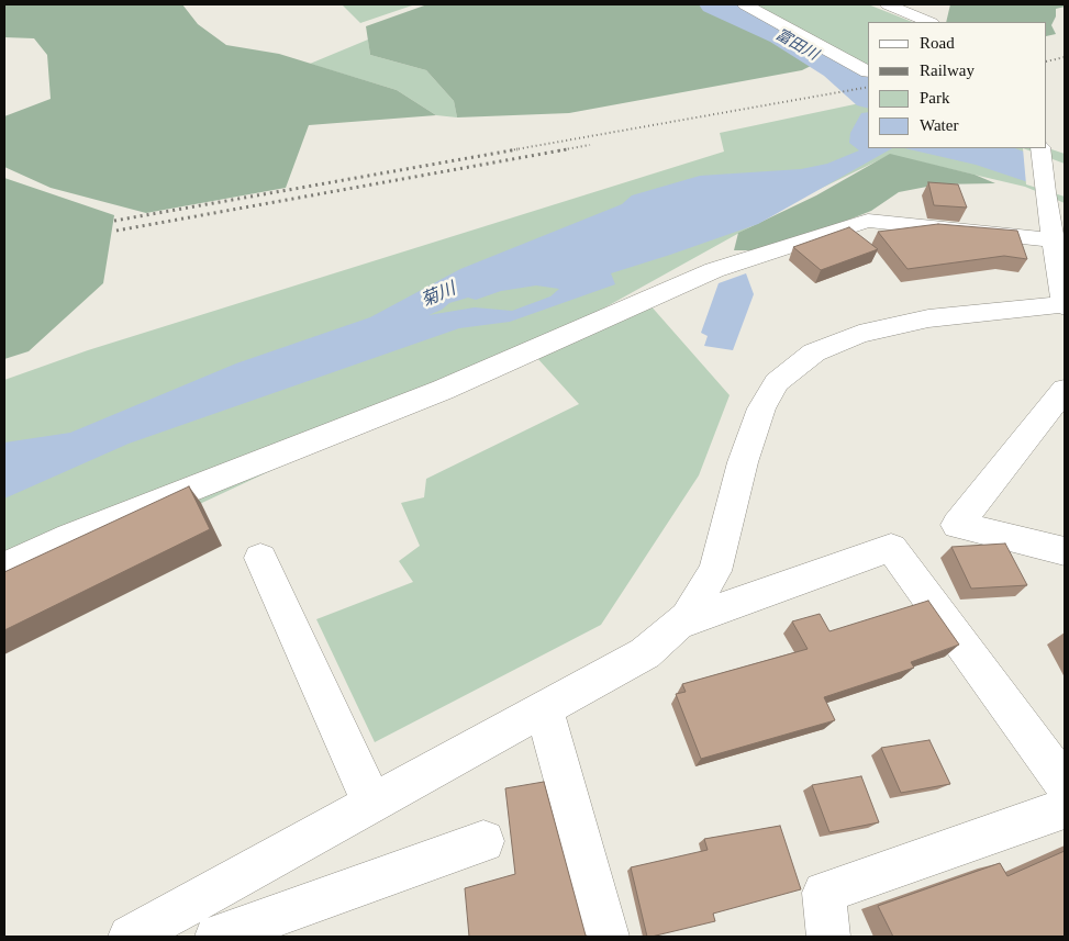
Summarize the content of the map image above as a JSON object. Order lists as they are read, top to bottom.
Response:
{
  "water": ["富田川", "菊川"],
  "legend": [
    "Road",
    "Railway",
    "Park",
    "Water"
  ]
}
